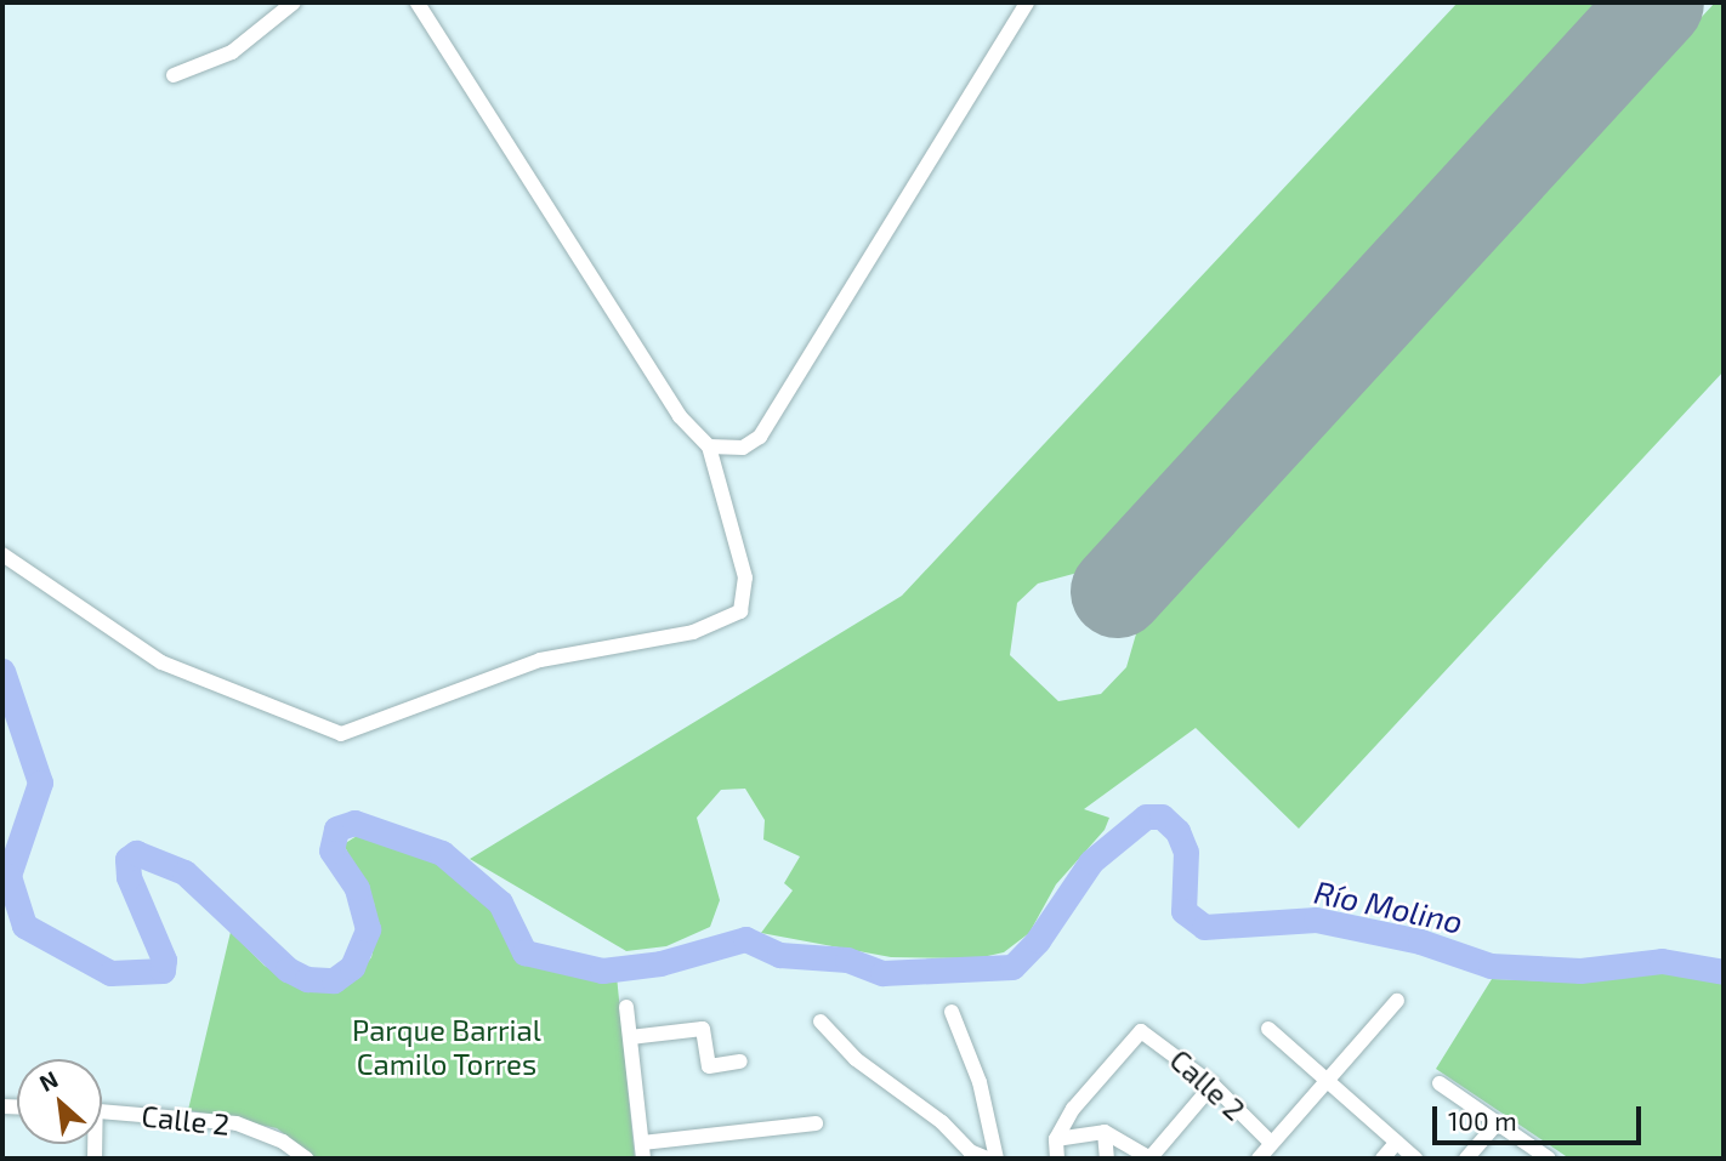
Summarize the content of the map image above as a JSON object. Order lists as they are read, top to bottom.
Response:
{
  "streets": {
    "street": ["Calle 2"]
  },
  "water": ["Río Molino"],
  "parks": ["Parque Barrial Camilo Torres"],
  "scale_bar": "100 m",
  "north": "top left"
}
